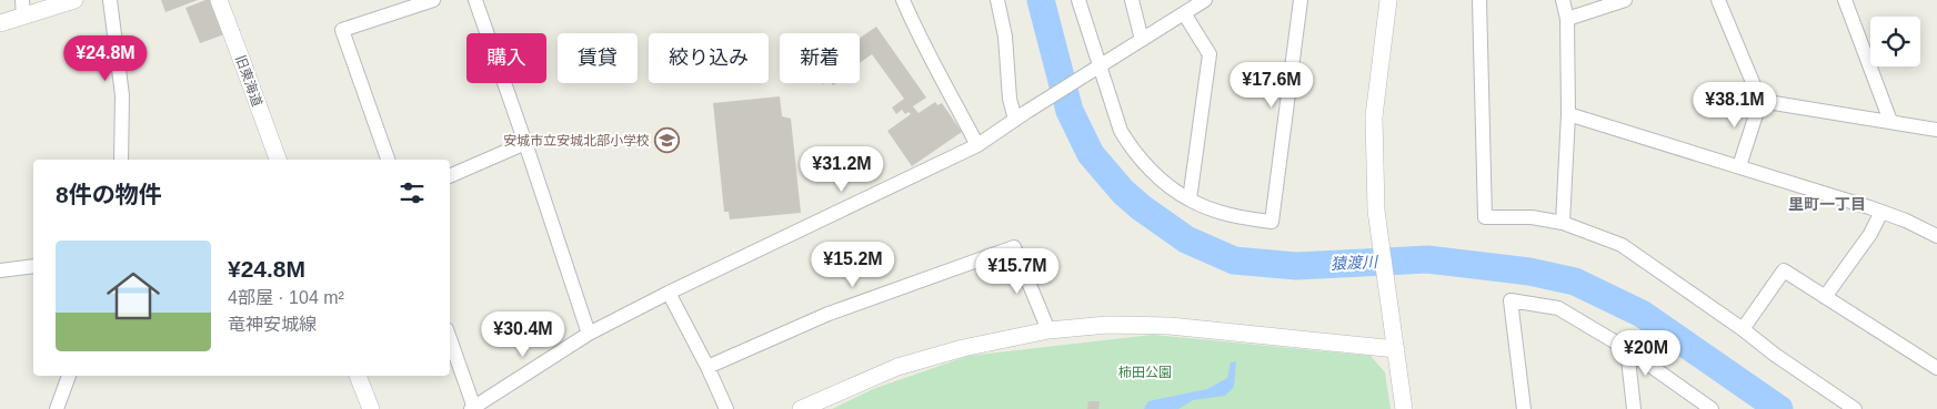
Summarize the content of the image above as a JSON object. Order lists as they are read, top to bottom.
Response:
{
  "streets": {
    "street": ["旧東海道"]
  },
  "districts": ["里町一丁目"],
  "water": ["猿渡川"],
  "parks": ["柿田公園"],
  "places": {
    "school or university": ["安城市立安城北部小学校"]
  },
  "page": {
    "chip": [
      "購入",
      "賃貸",
      "絞り込み",
      "新着"
    ],
    "price": [
      "¥24.8M",
      "¥17.6M",
      "¥38.1M",
      "¥31.2M",
      "¥15.2M",
      "¥15.7M",
      "¥30.4M",
      "¥20M"
    ],
    "heading": "8件の物件",
    "list": [
      {
        "name": "¥24.8M",
        "note": "4部屋 · 104 m² · 竜神安城線"
      }
    ]
  }
}
